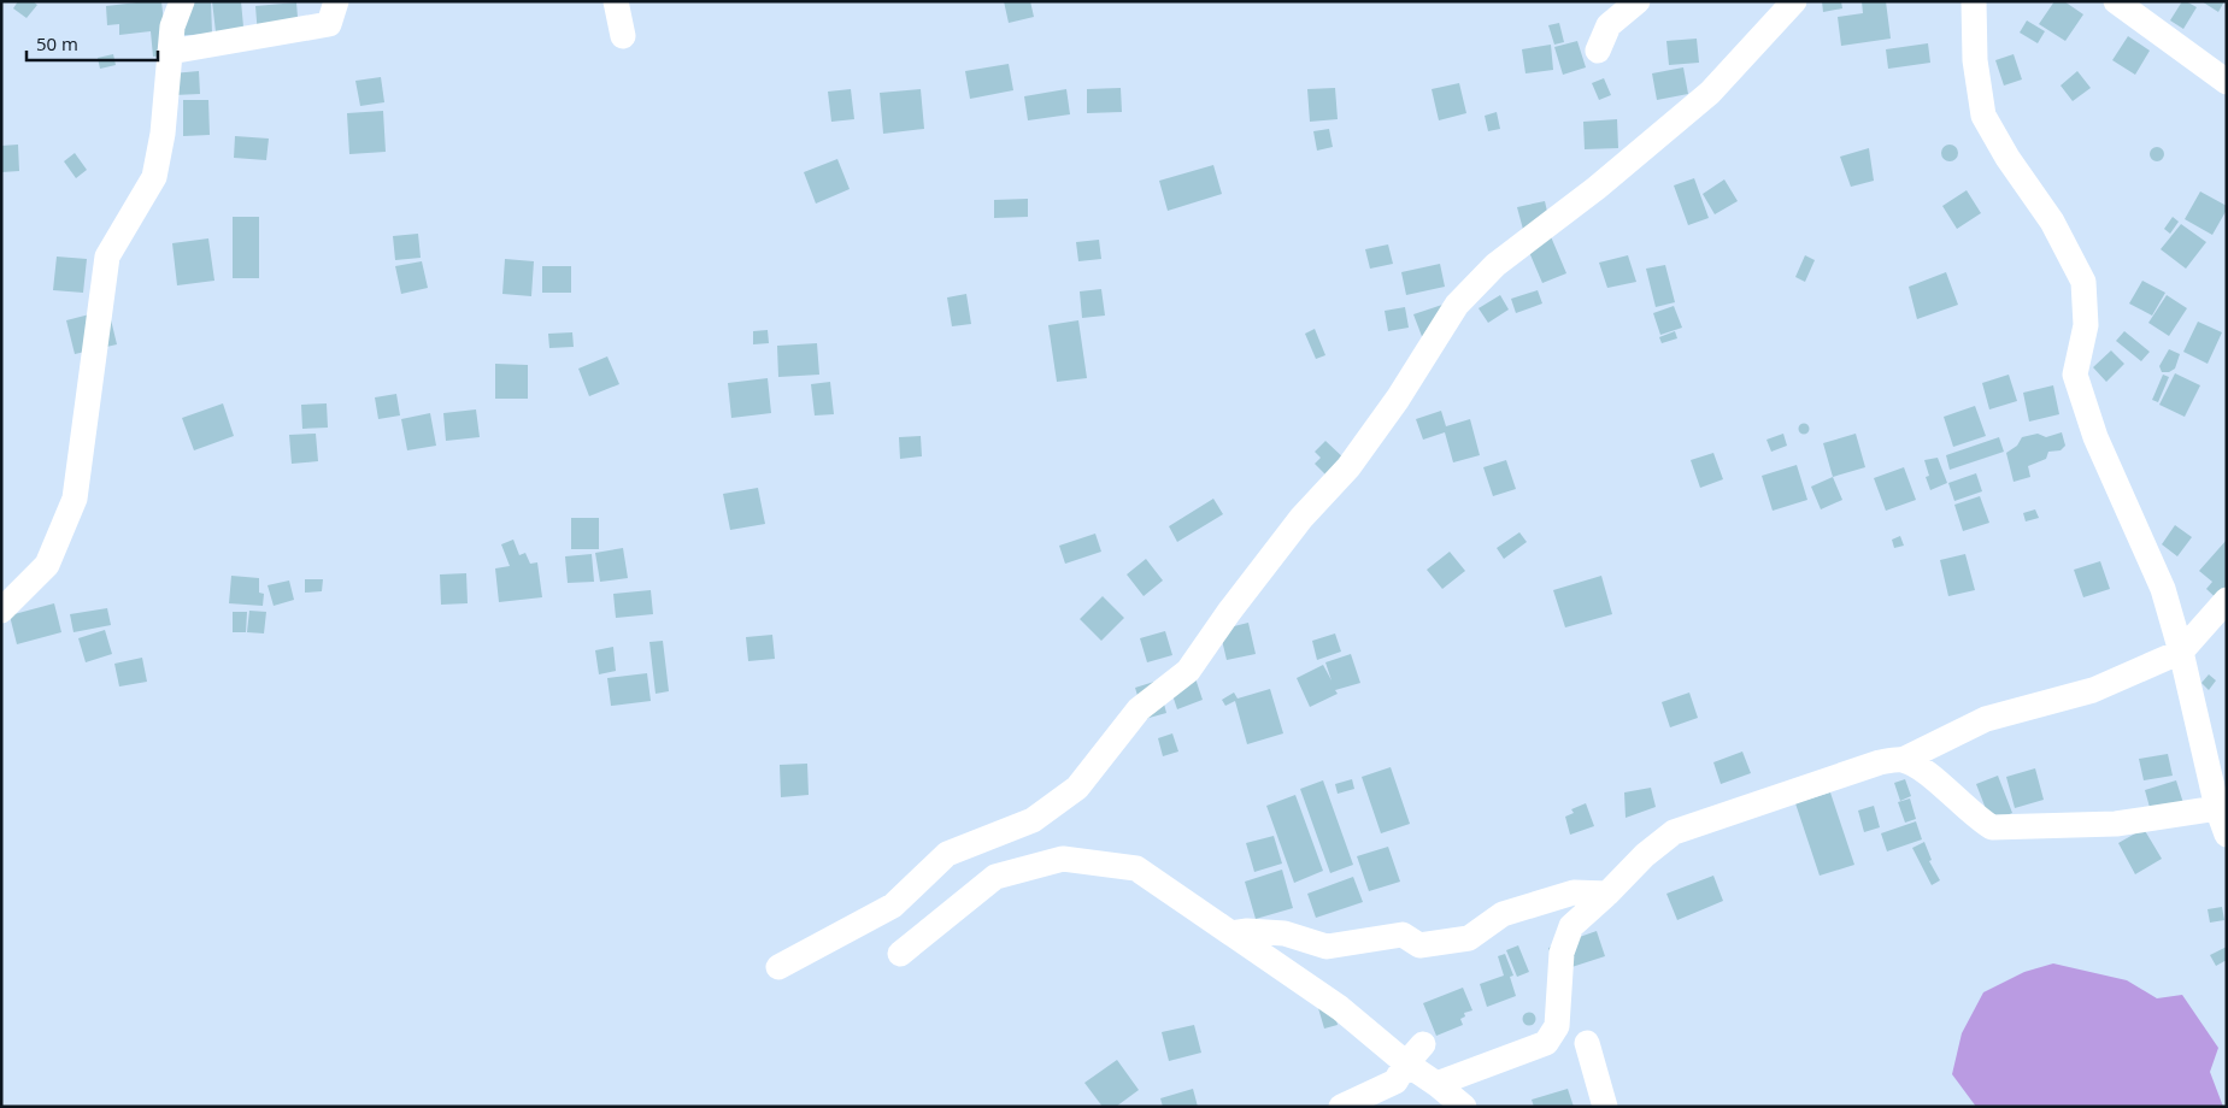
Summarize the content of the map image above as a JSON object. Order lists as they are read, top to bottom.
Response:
{
  "scale_bar": "50 m"
}
